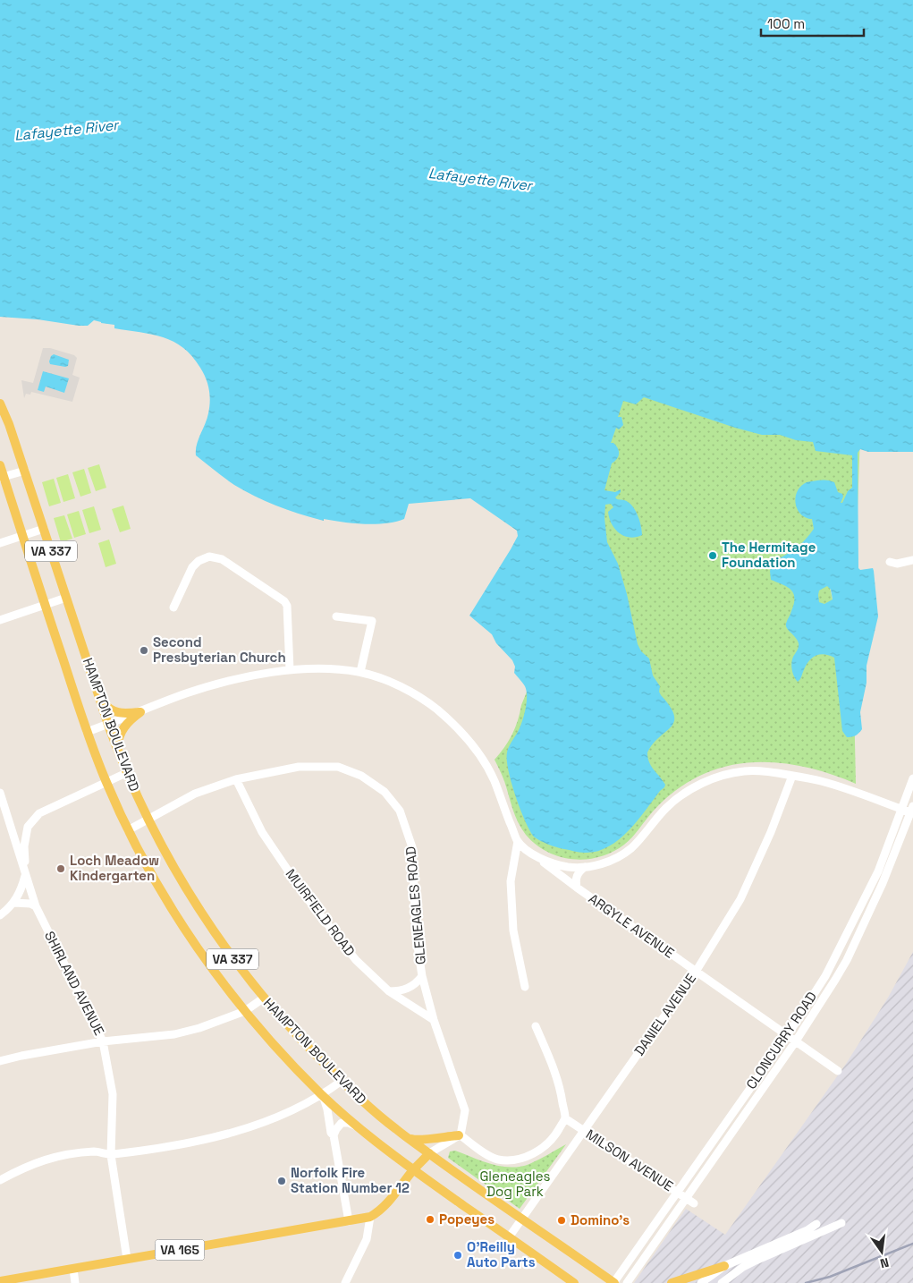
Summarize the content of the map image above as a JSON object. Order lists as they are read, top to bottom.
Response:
{
  "streets": {
    "main road": ["VA 337", "HAMPTON BOULEVARD", "VA 165"],
    "street": [
      "GLENEAGLES ROAD",
      "MUIRFIELD ROAD",
      "ARGYLE AVENUE",
      "SHIRLAND AVENUE",
      "DANIEL AVENUE",
      "CLONCURRY ROAD",
      "MILSON AVENUE"
    ]
  },
  "crossings": [
    ["HAMPTON BOULEVARD", "GLENEAGLES ROAD"],
    ["HAMPTON BOULEVARD", "DANIEL AVENUE"],
    ["HAMPTON BOULEVARD", "CLONCURRY ROAD"],
    ["HAMPTON BOULEVARD", "VA 165"],
    ["GLENEAGLES ROAD", "MUIRFIELD ROAD"],
    ["ARGYLE AVENUE", "DANIEL AVENUE"],
    ["ARGYLE AVENUE", "CLONCURRY ROAD"],
    ["SHIRLAND AVENUE", "VA 165"],
    ["DANIEL AVENUE", "MILSON AVENUE"],
    ["CLONCURRY ROAD", "MILSON AVENUE"]
  ],
  "water": ["Lafayette River"],
  "parks": ["Gleneagles Dog Park"],
  "places": [
    "The Hermitage Foundation",
    "Second Presbyterian Church",
    "Loch Meadow Kindergarten",
    "Norfolk Fire Station Number 12",
    "Popeyes",
    "Domino's",
    "O'Reilly Auto Parts"
  ],
  "scale_bar": "100 m",
  "north": "bottom"
}
